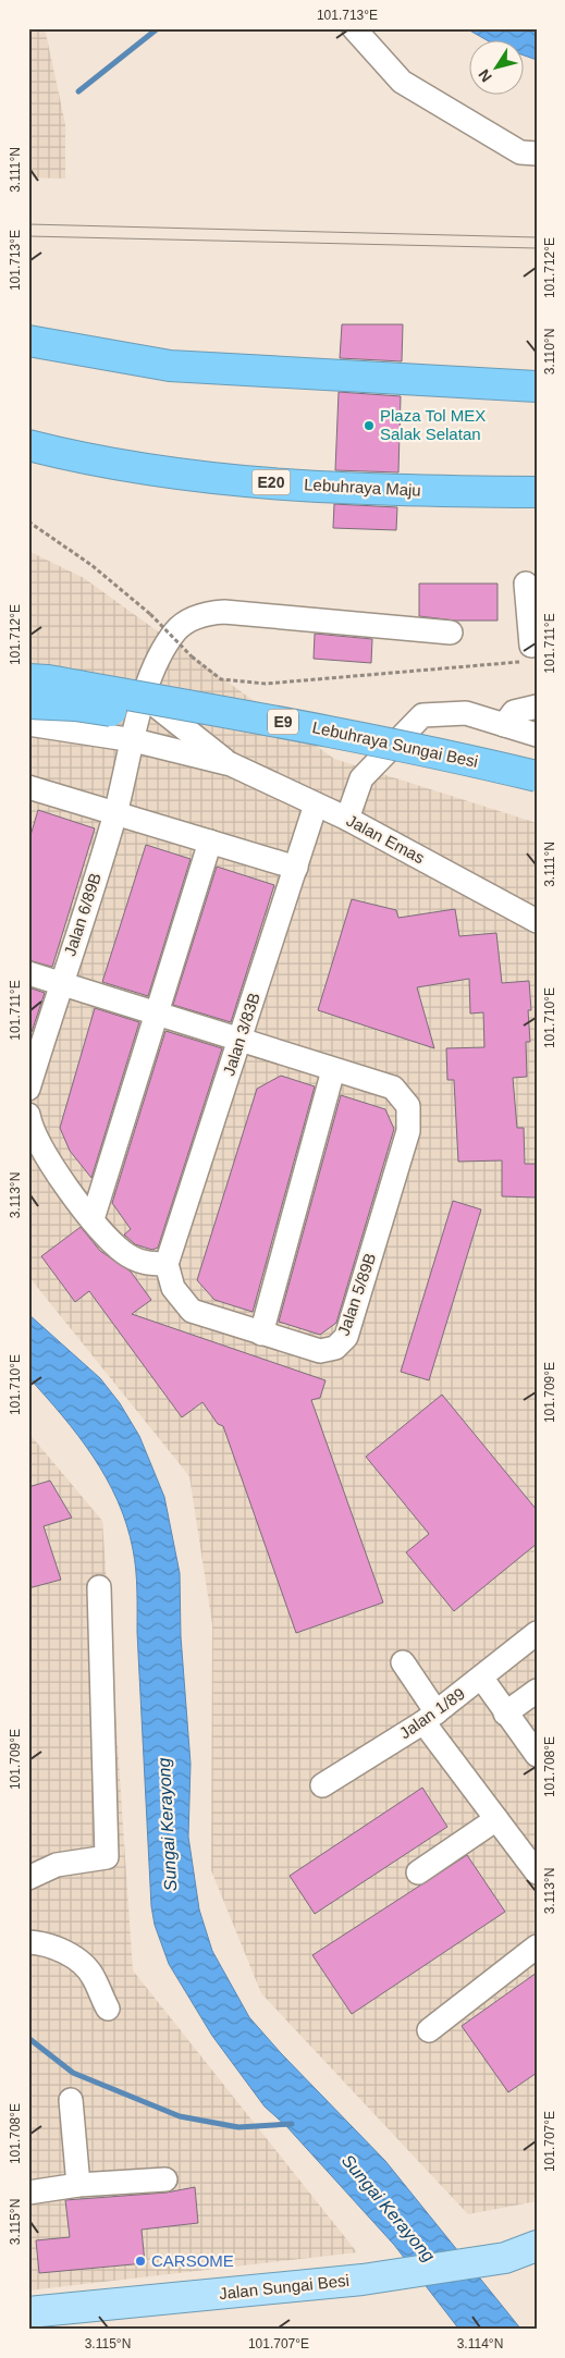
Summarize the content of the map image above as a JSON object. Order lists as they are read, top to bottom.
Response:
{
  "streets": {
    "highway": [
      "E20",
      "Lebuhraya Maju",
      "E9",
      "Lebuhraya Sungai Besi"
    ],
    "main road": ["Jalan Sungai Besi"],
    "street": [
      "Jalan Emas",
      "Jalan 6/89B",
      "Jalan 3/83B",
      "Jalan 5/89B",
      "Jalan 1/89"
    ]
  },
  "crossings": [
    ["Jalan Emas", "Jalan 6/89B"],
    ["Jalan Emas", "Jalan 3/83B"],
    ["Jalan 6/89B", "Jalan 5/89B"],
    ["Jalan 3/83B", "Jalan 5/89B"]
  ],
  "water": ["Sungai Kerayong"],
  "places": ["Plaza Tol MEX Salak Selatan", "CARSOME"],
  "north": "bottom left",
  "coordinates": [
    "101.713°E",
    "3.111°N",
    "101.712°E",
    "3.110°N",
    "101.711°E",
    "101.710°E",
    "3.113°N",
    "101.709°E",
    "101.708°E",
    "101.707°E",
    "3.115°N",
    "3.114°N"
  ]
}
